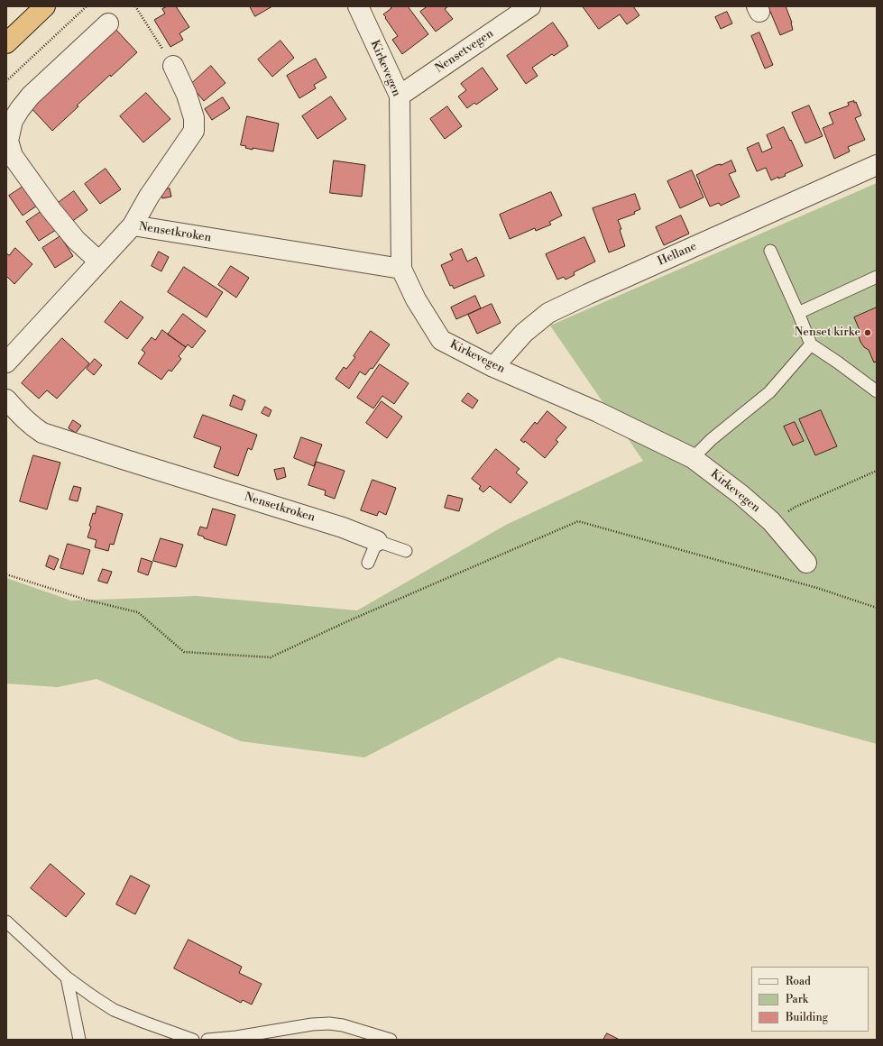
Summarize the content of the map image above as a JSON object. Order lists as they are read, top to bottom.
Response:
{
  "streets": {
    "street": [
      "Nensetvegen",
      "Kirkevegen",
      "Nensetkroken",
      "Hellane"
    ]
  },
  "crossings": [
    ["Nensetvegen", "Kirkevegen"],
    ["Kirkevegen", "Nensetkroken"],
    ["Kirkevegen", "Hellane"]
  ],
  "places": ["Nenset kirke"],
  "legend": ["Road", "Park", "Building"]
}
